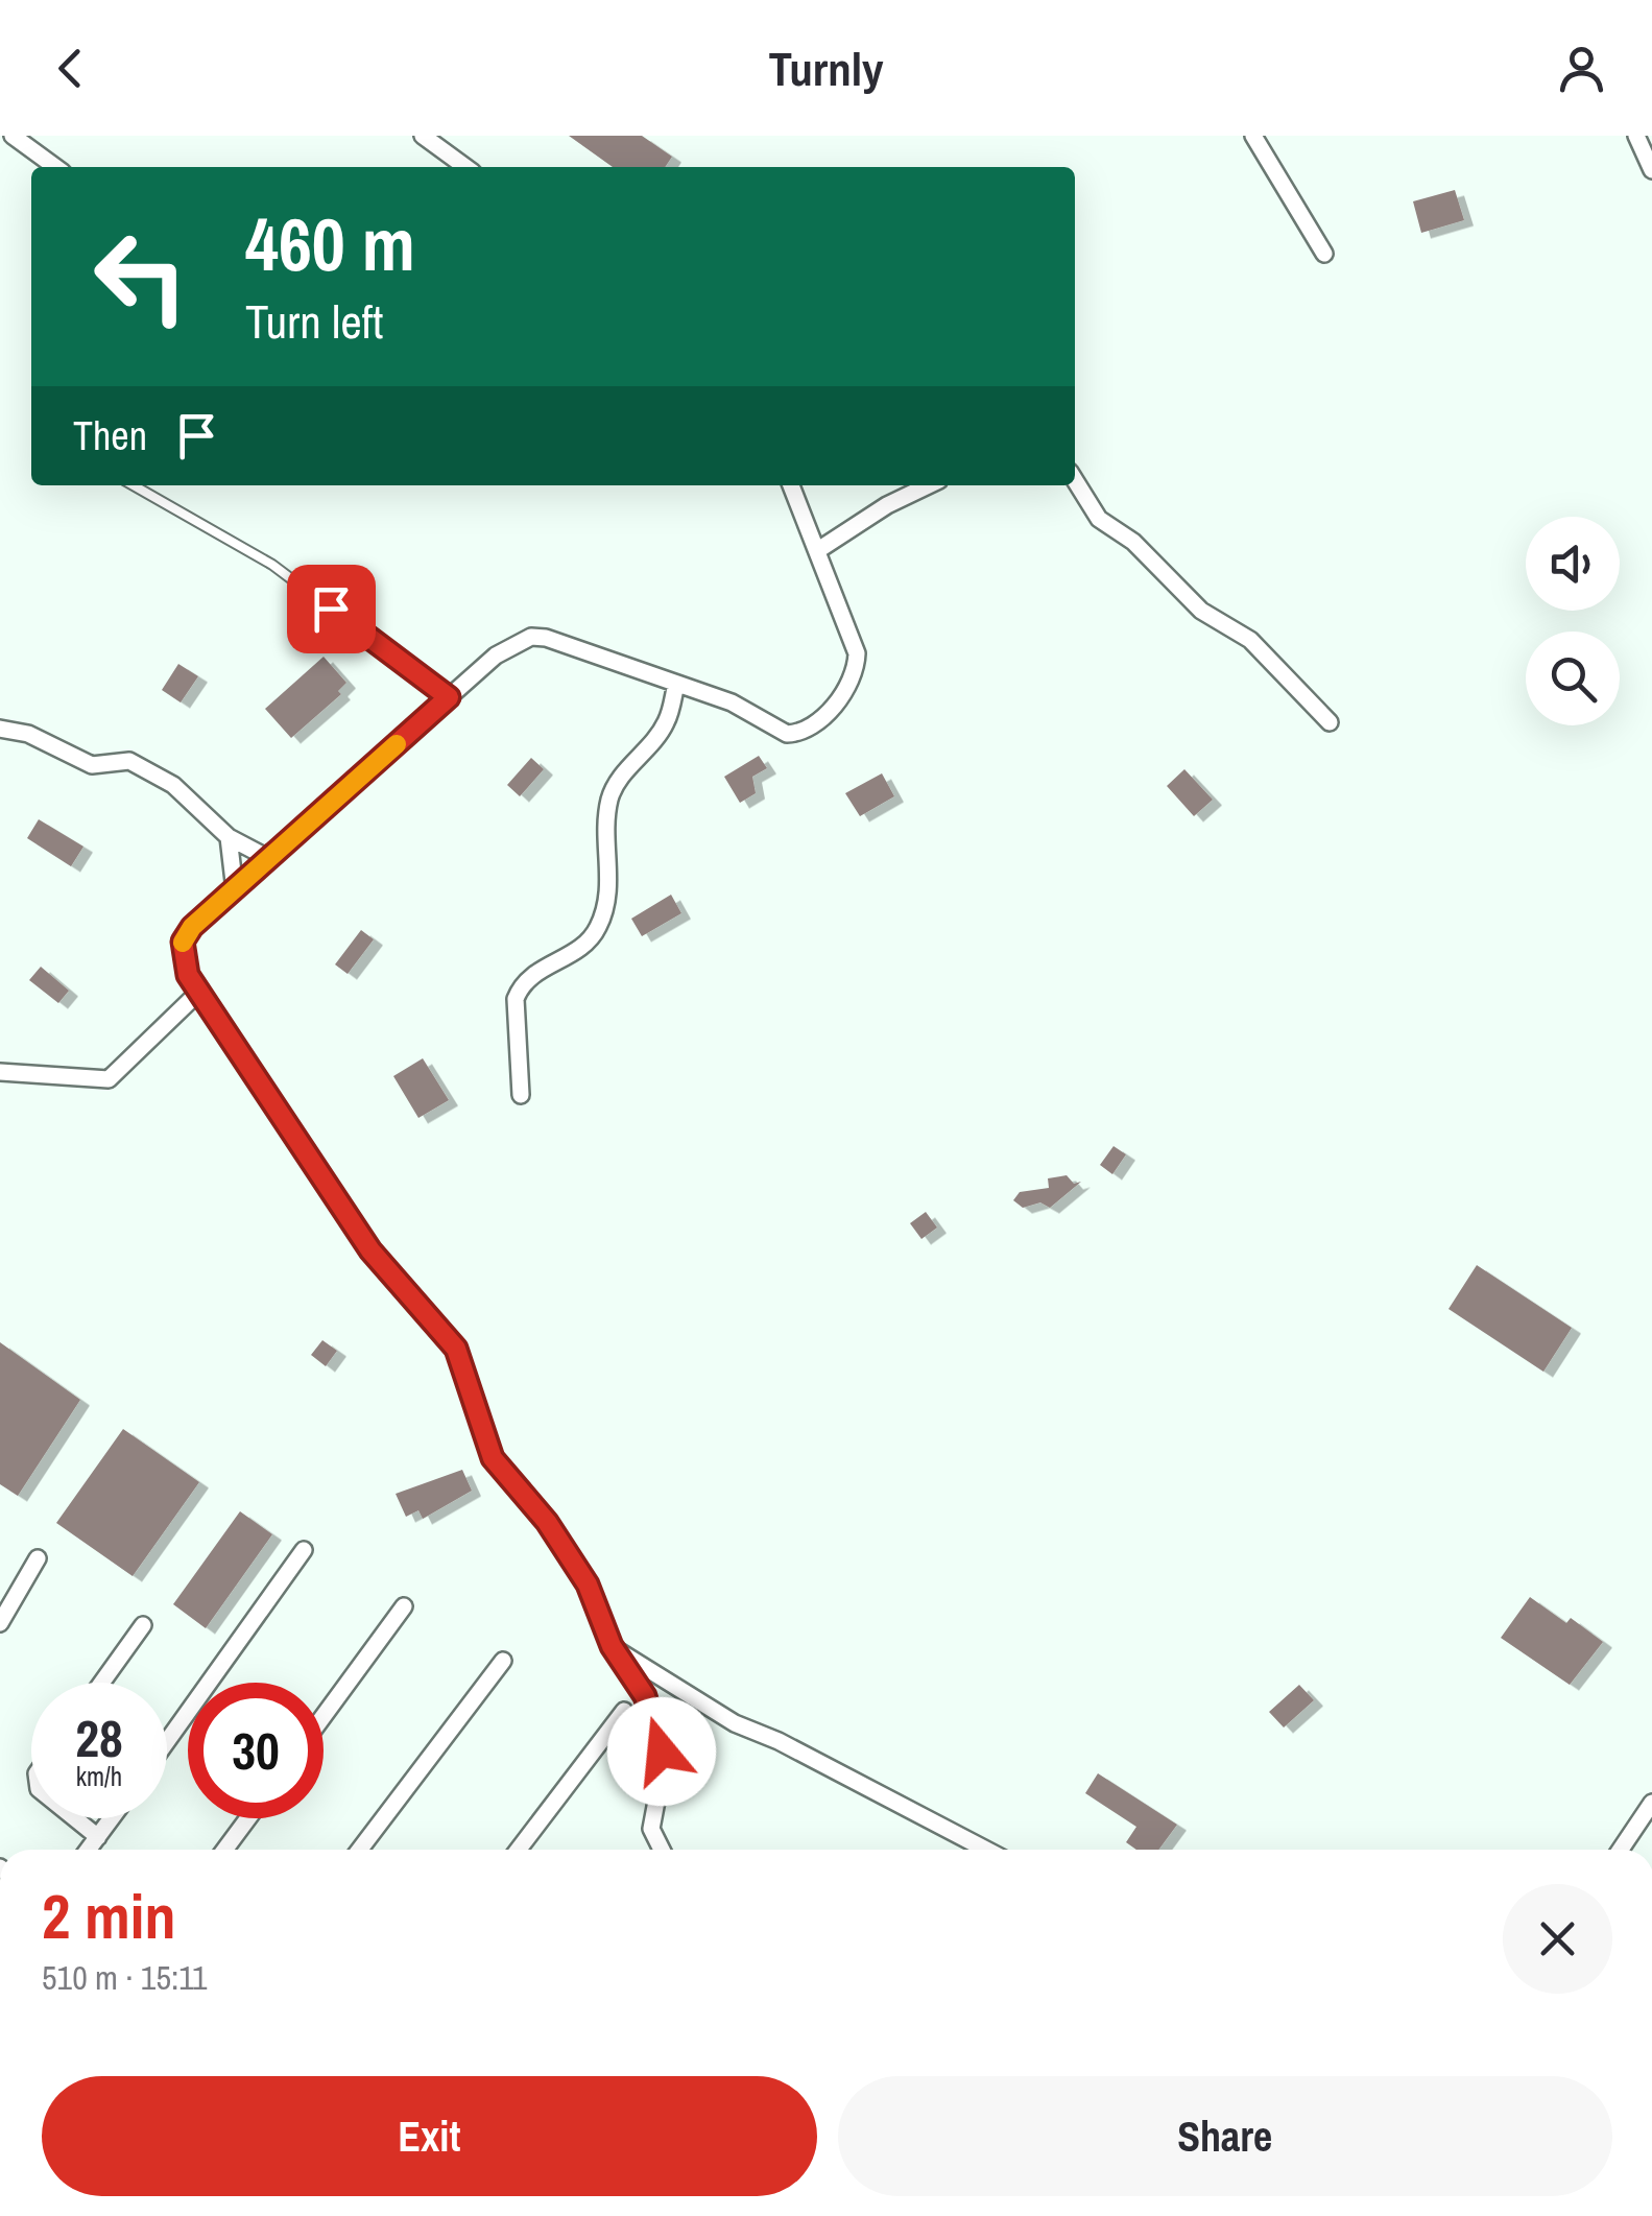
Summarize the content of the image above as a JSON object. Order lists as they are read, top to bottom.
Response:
{
  "page": {
    "header": "Turnly",
    "turn": ["460 m", "Turn left"],
    "then": "Then",
    "speed": "28 km/h",
    "limit": "30",
    "heading": ["2 min", "510 m · 15:11"],
    "buttons": ["Exit", "Share"]
  }
}
